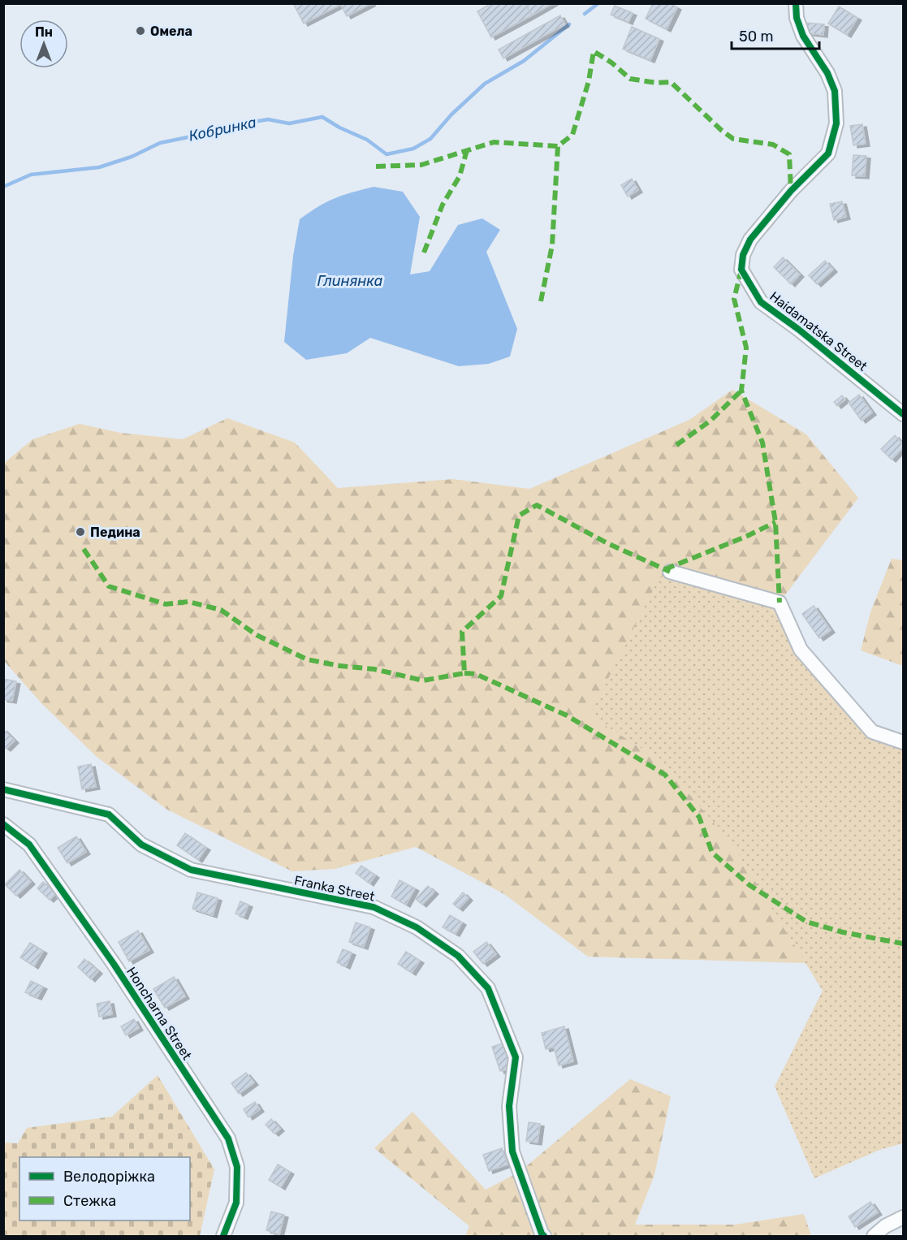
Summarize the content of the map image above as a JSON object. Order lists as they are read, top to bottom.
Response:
{
  "streets": {
    "street": ["Haidamatska Street", "Franka Street", "Honcharna Street"]
  },
  "water": ["Кобринка", "Глинянка"],
  "places": ["Омела", "Педина"],
  "legend": ["Велодоріжка", "Стежка"],
  "scale_bar": "50 m",
  "north": "top"
}
